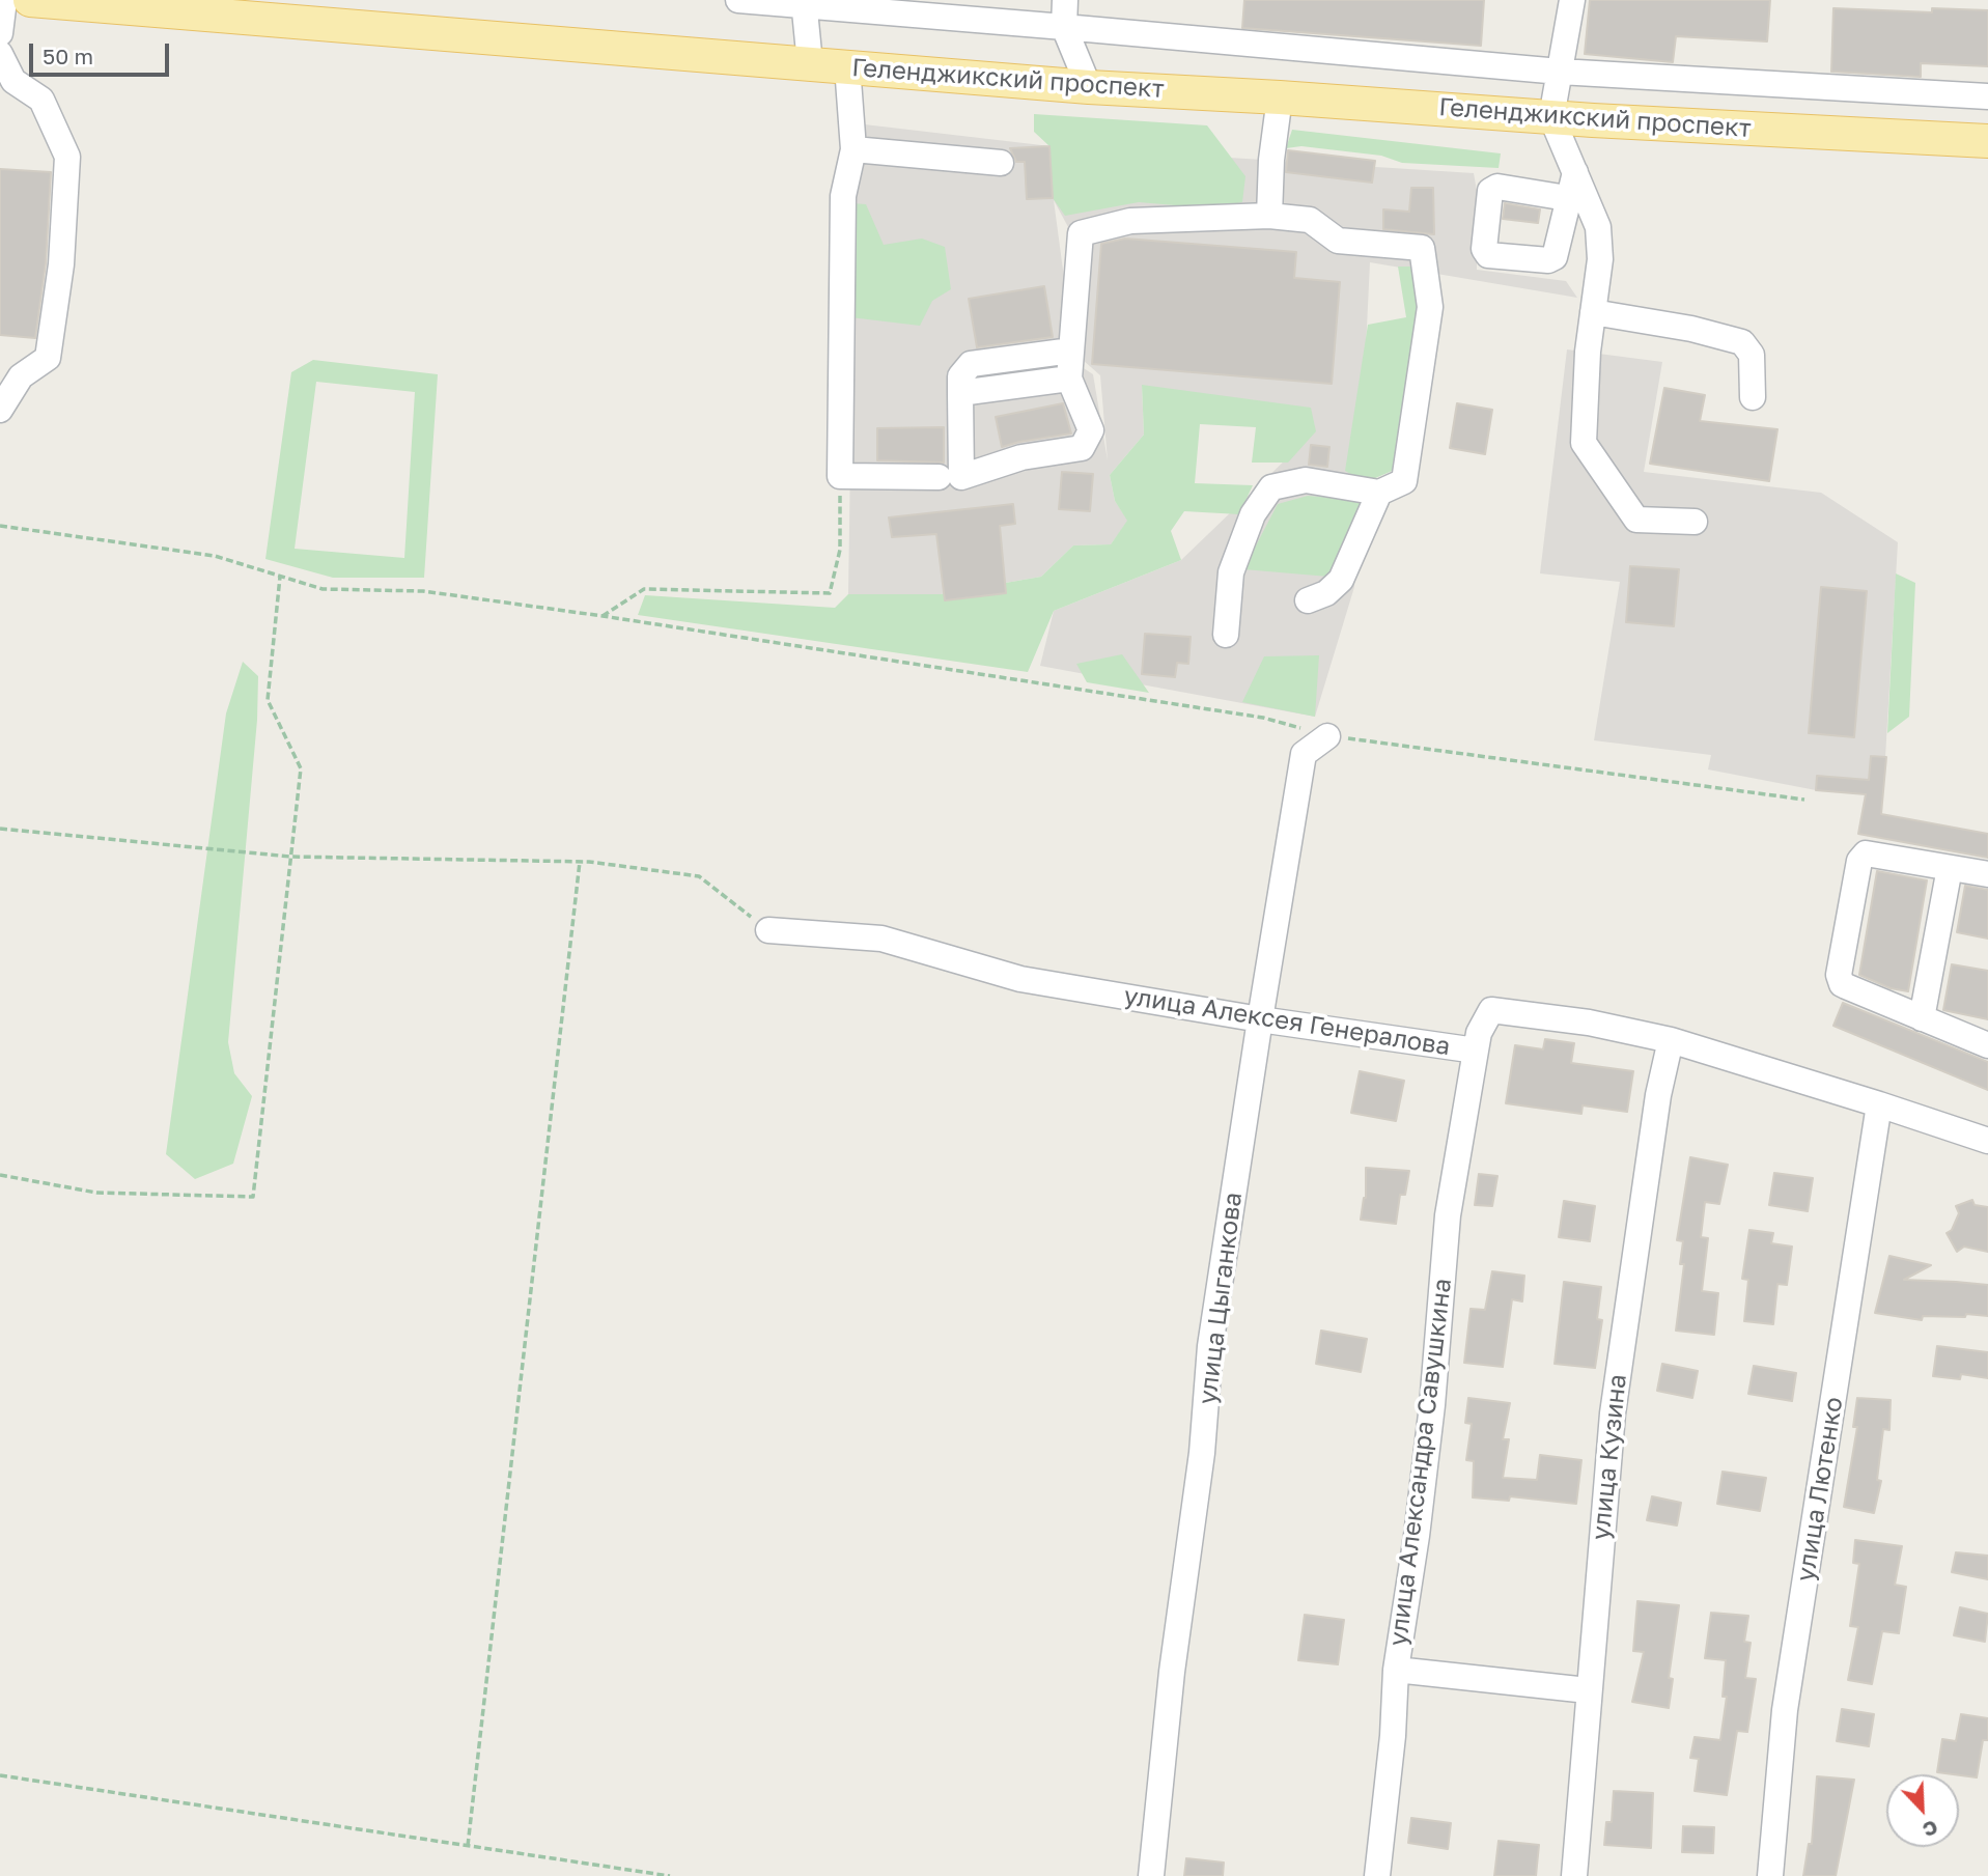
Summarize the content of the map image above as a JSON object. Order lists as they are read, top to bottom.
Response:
{
  "streets": {
    "main road": ["Геленджикский проспект"],
    "street": [
      "улица Алексея Генералова",
      "улица Цыганкова",
      "улица Кузина",
      "улица Александра Савушкина",
      "улица Лютенко"
    ]
  },
  "crossings": [
    ["улица Алексея Генералова", "улица Цыганкова"],
    ["улица Алексея Генералова", "улица Кузина"],
    ["улица Алексея Генералова", "улица Александра Савушкина"],
    ["улица Алексея Генералова", "улица Лютенко"]
  ],
  "scale_bar": "50 m",
  "north": "bottom right"
}
